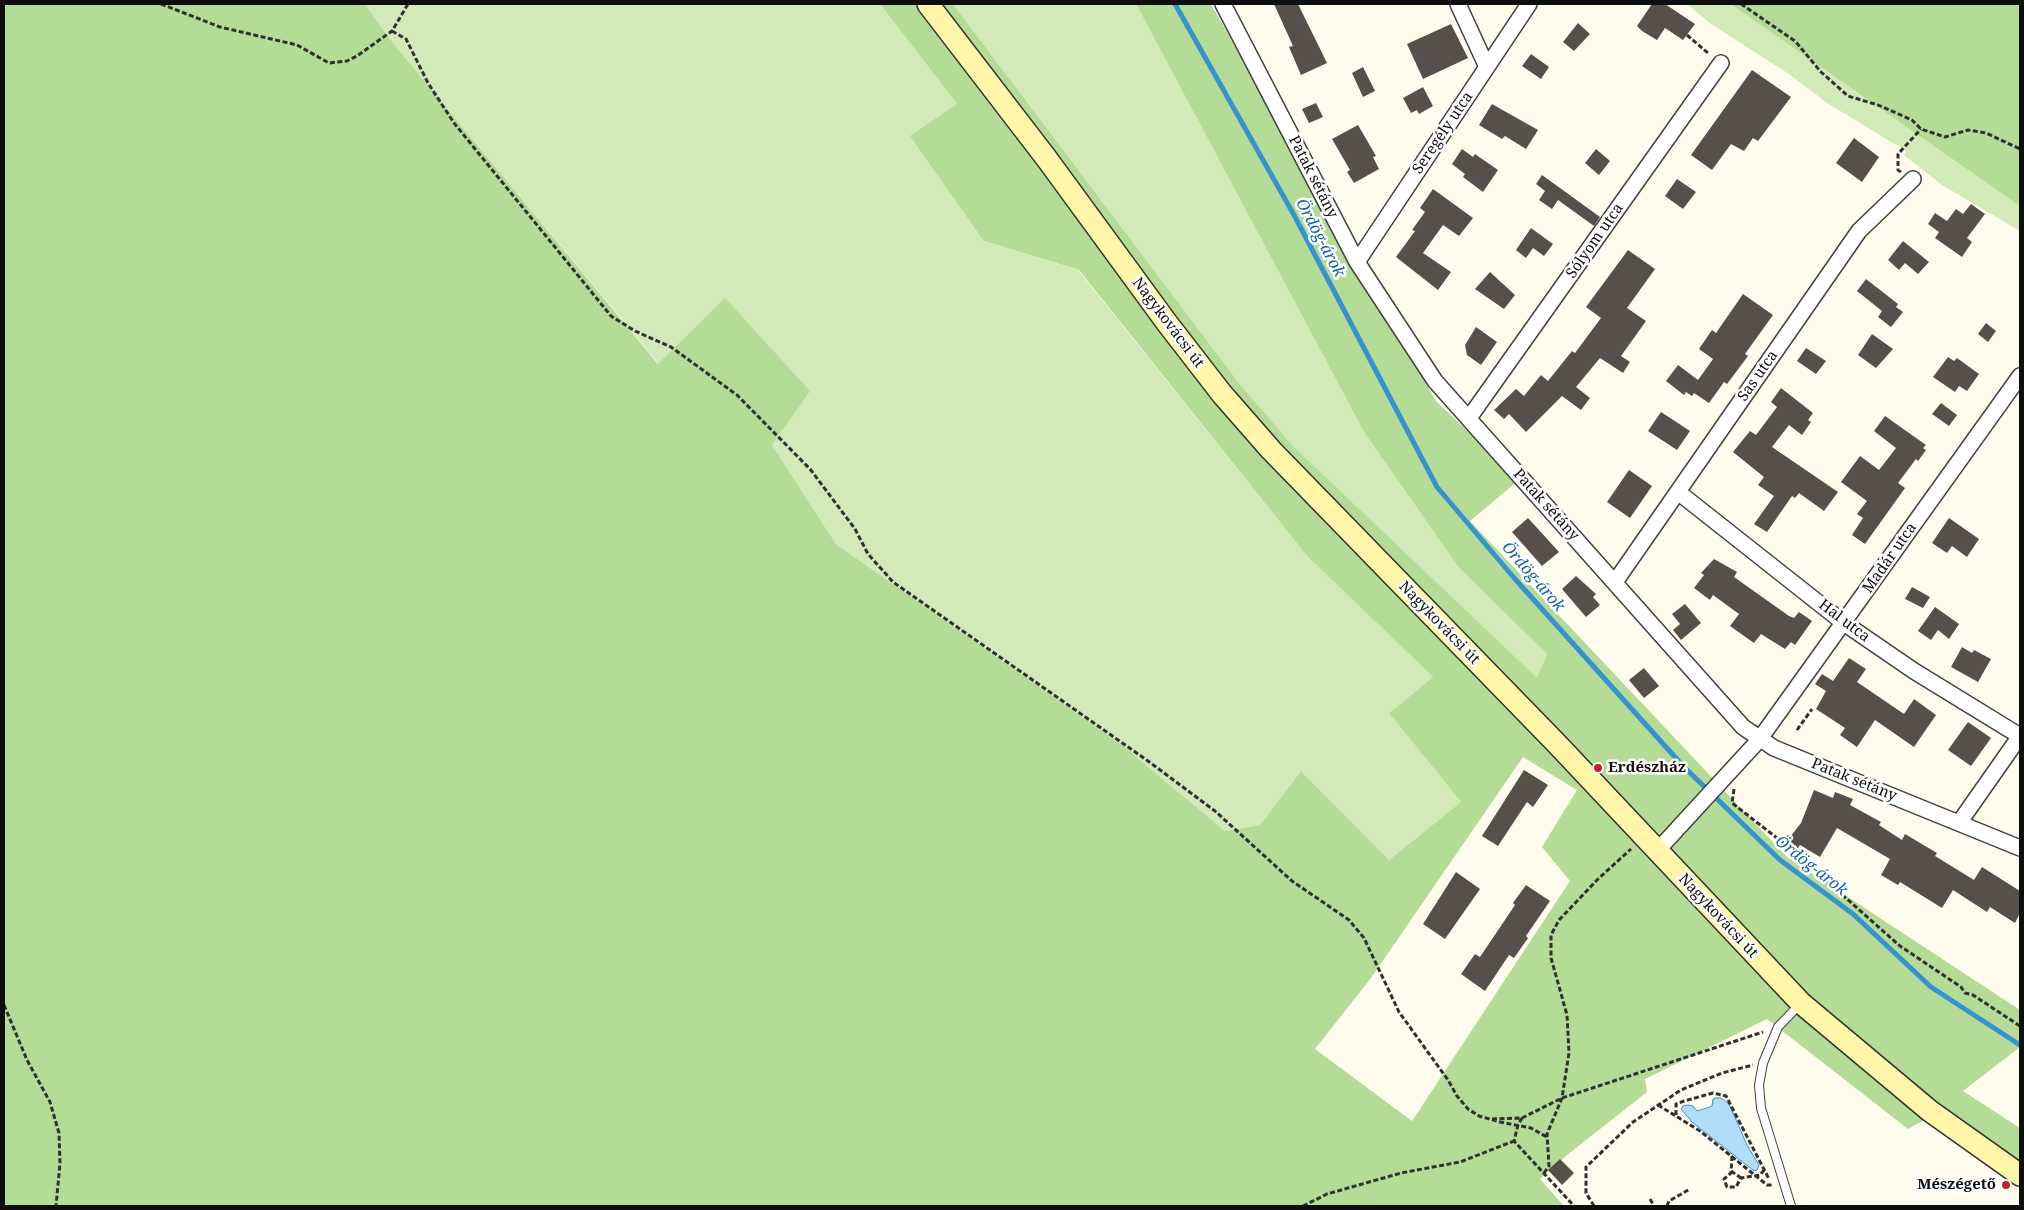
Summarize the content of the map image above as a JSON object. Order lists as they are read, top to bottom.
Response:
{
  "streets": {
    "street": [
      "Seregély utca",
      "Patak sétány",
      "Sólyom utca",
      "Nagykovácsi út",
      "Sas utca",
      "Madár utca",
      "Hal utca"
    ]
  },
  "crossings": [
    ["Seregély utca", "Patak sétány"],
    ["Patak sétány", "Sólyom utca"],
    ["Patak sétány", "Sas utca"],
    ["Patak sétány", "Madár utca"],
    ["Nagykovácsi út", "Madár utca"],
    ["Sas utca", "Hal utca"],
    ["Madár utca", "Hal utca"]
  ],
  "water": ["Ördög-árok"],
  "places": ["Erdészház", "Mészégető"]
}
